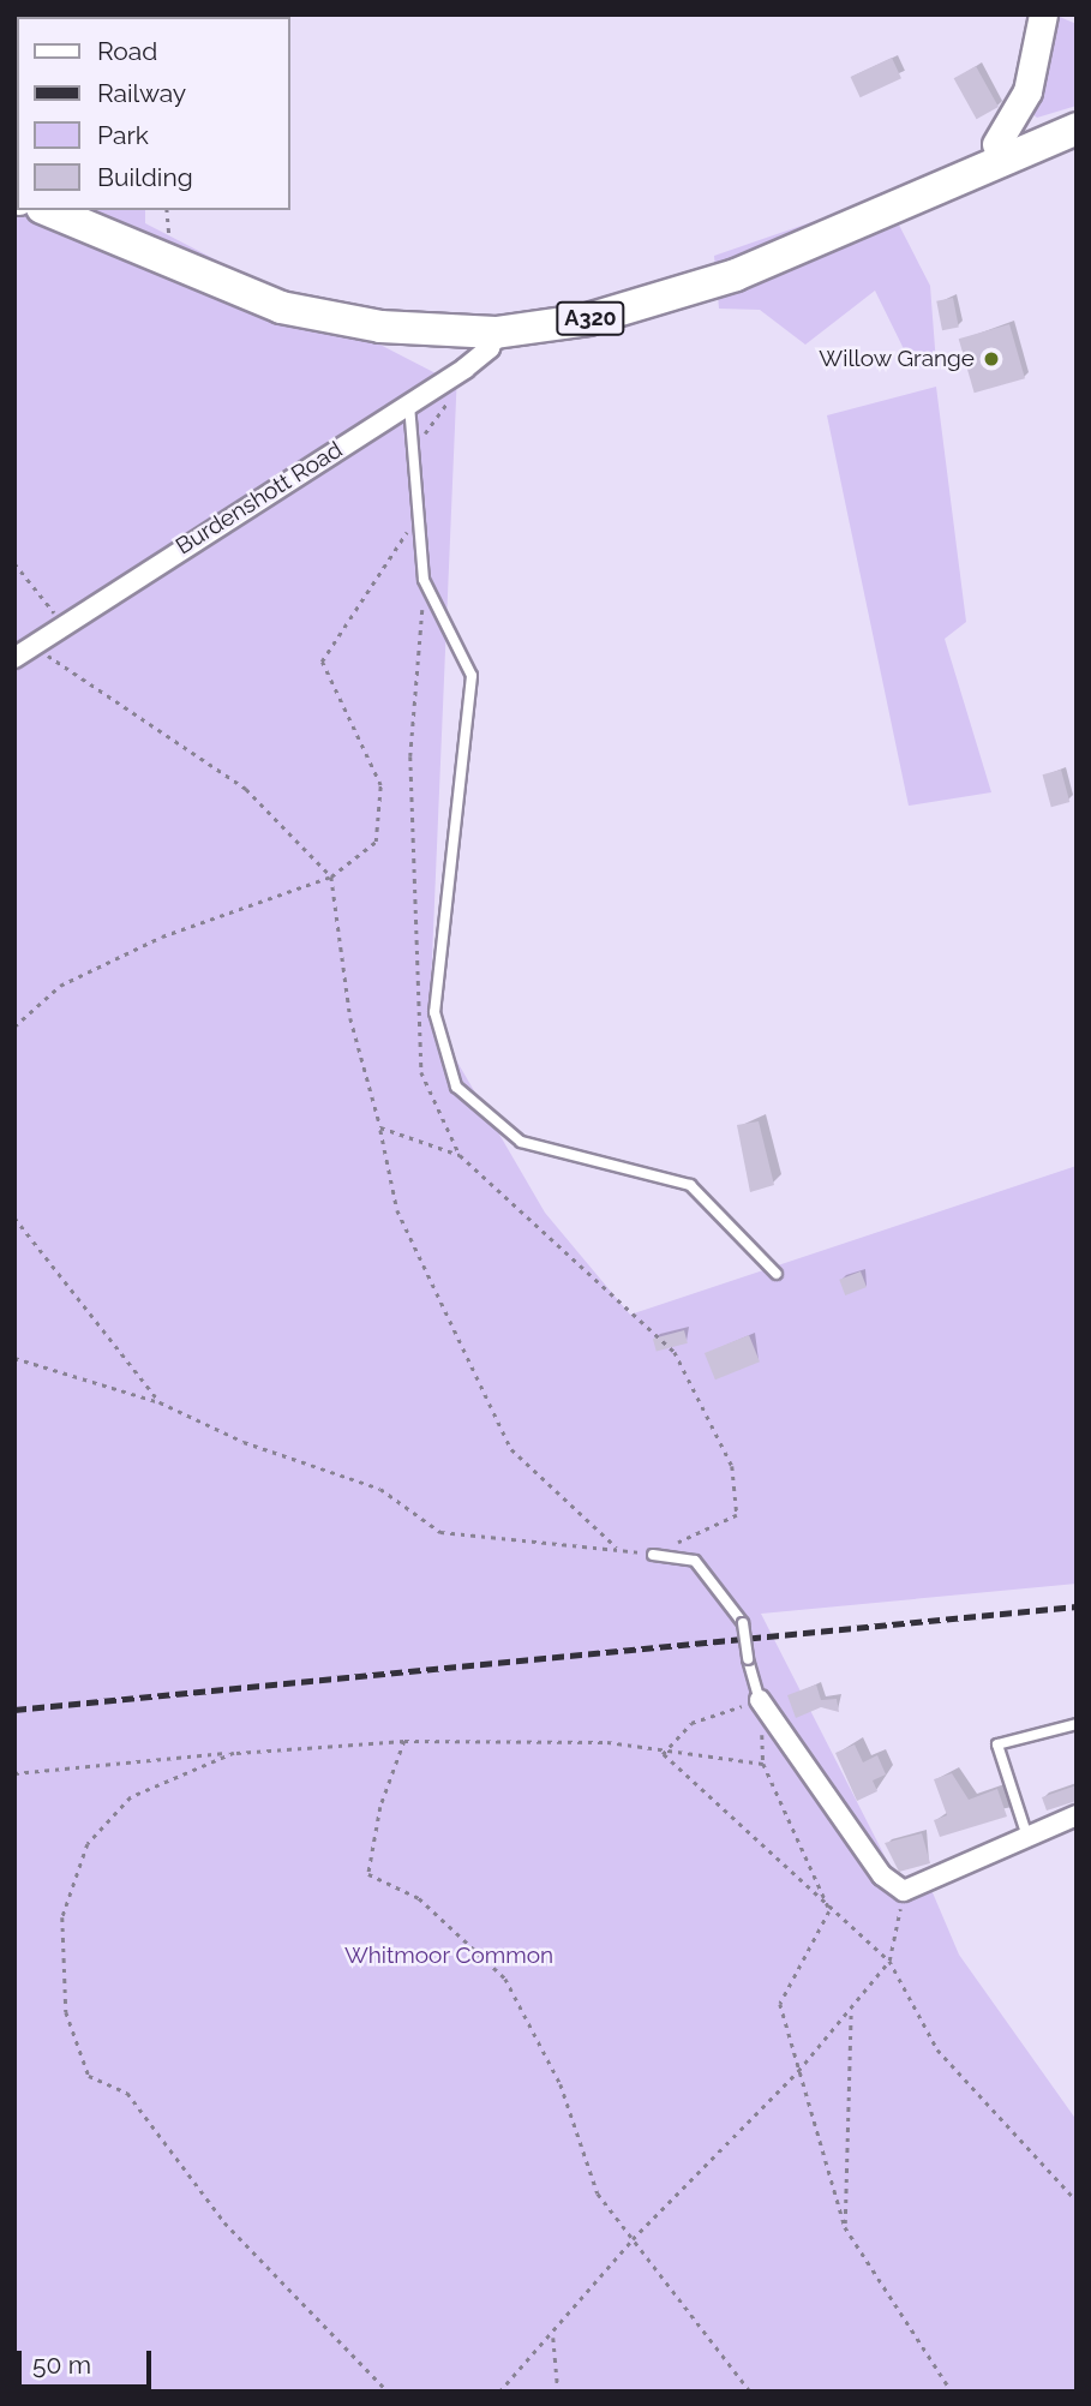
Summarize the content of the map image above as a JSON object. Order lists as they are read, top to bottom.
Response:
{
  "streets": {
    "main road": ["A320"],
    "street": ["Burdenshott Road"]
  },
  "crossings": [
    ["A320", "Burdenshott Road"]
  ],
  "parks": ["Whitmoor Common"],
  "places": ["Willow Grange"],
  "legend": [
    "Road",
    "Railway",
    "Park",
    "Building"
  ],
  "scale_bar": "50 m"
}
